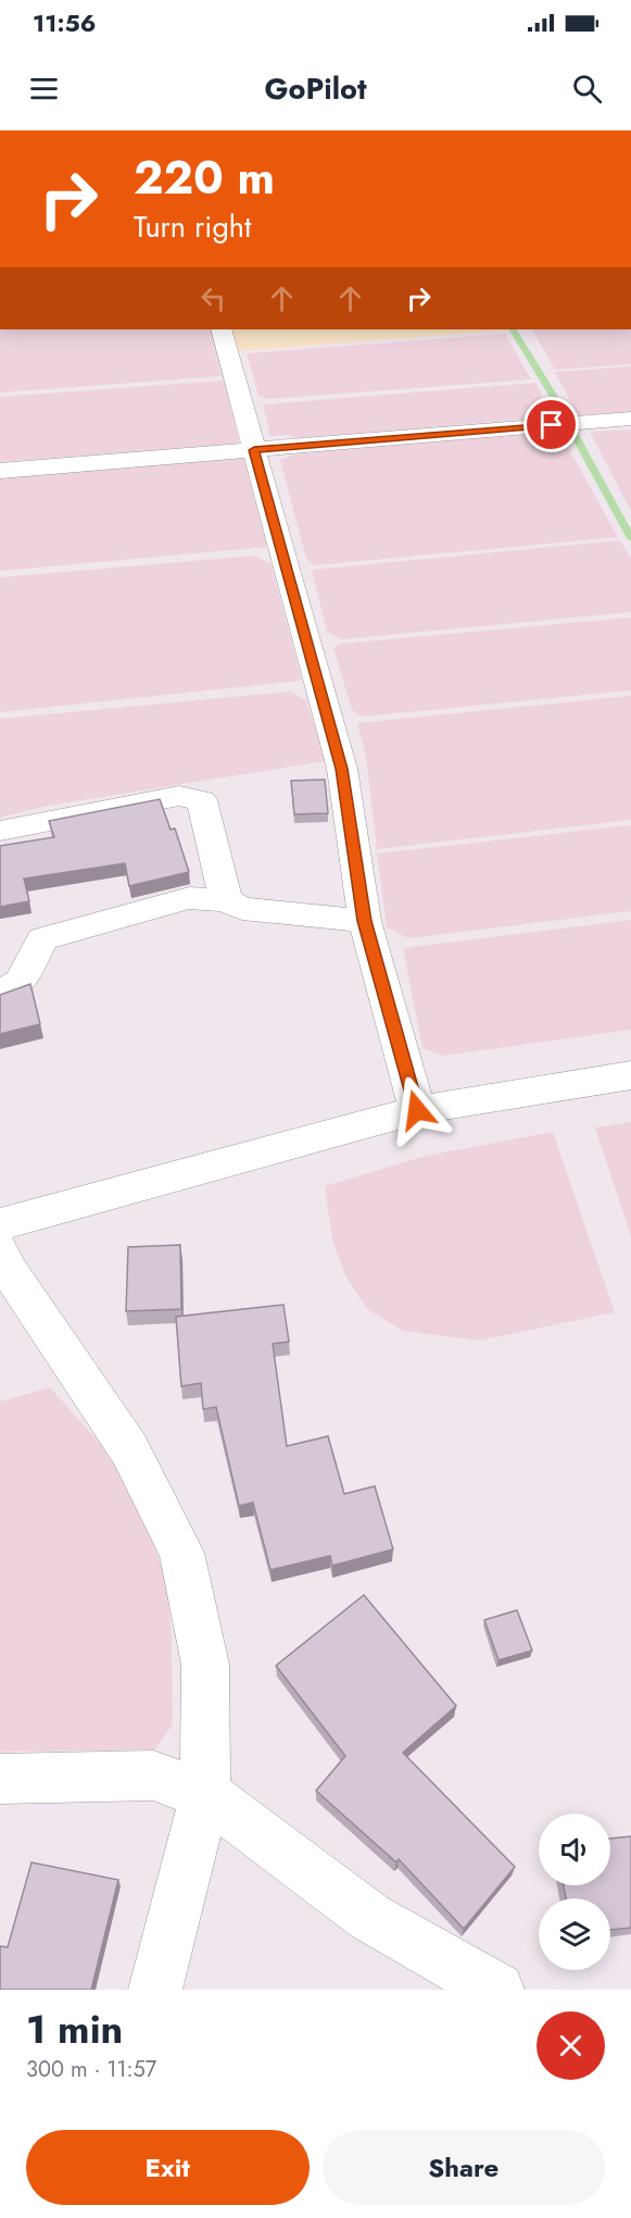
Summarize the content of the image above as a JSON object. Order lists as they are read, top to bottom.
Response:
{
  "page": {
    "status": "11:56",
    "header": "GoPilot",
    "turn": ["220 m", "Turn right"],
    "heading": ["1 min", "300 m · 11:57"],
    "buttons": ["Exit", "Share"]
  }
}
